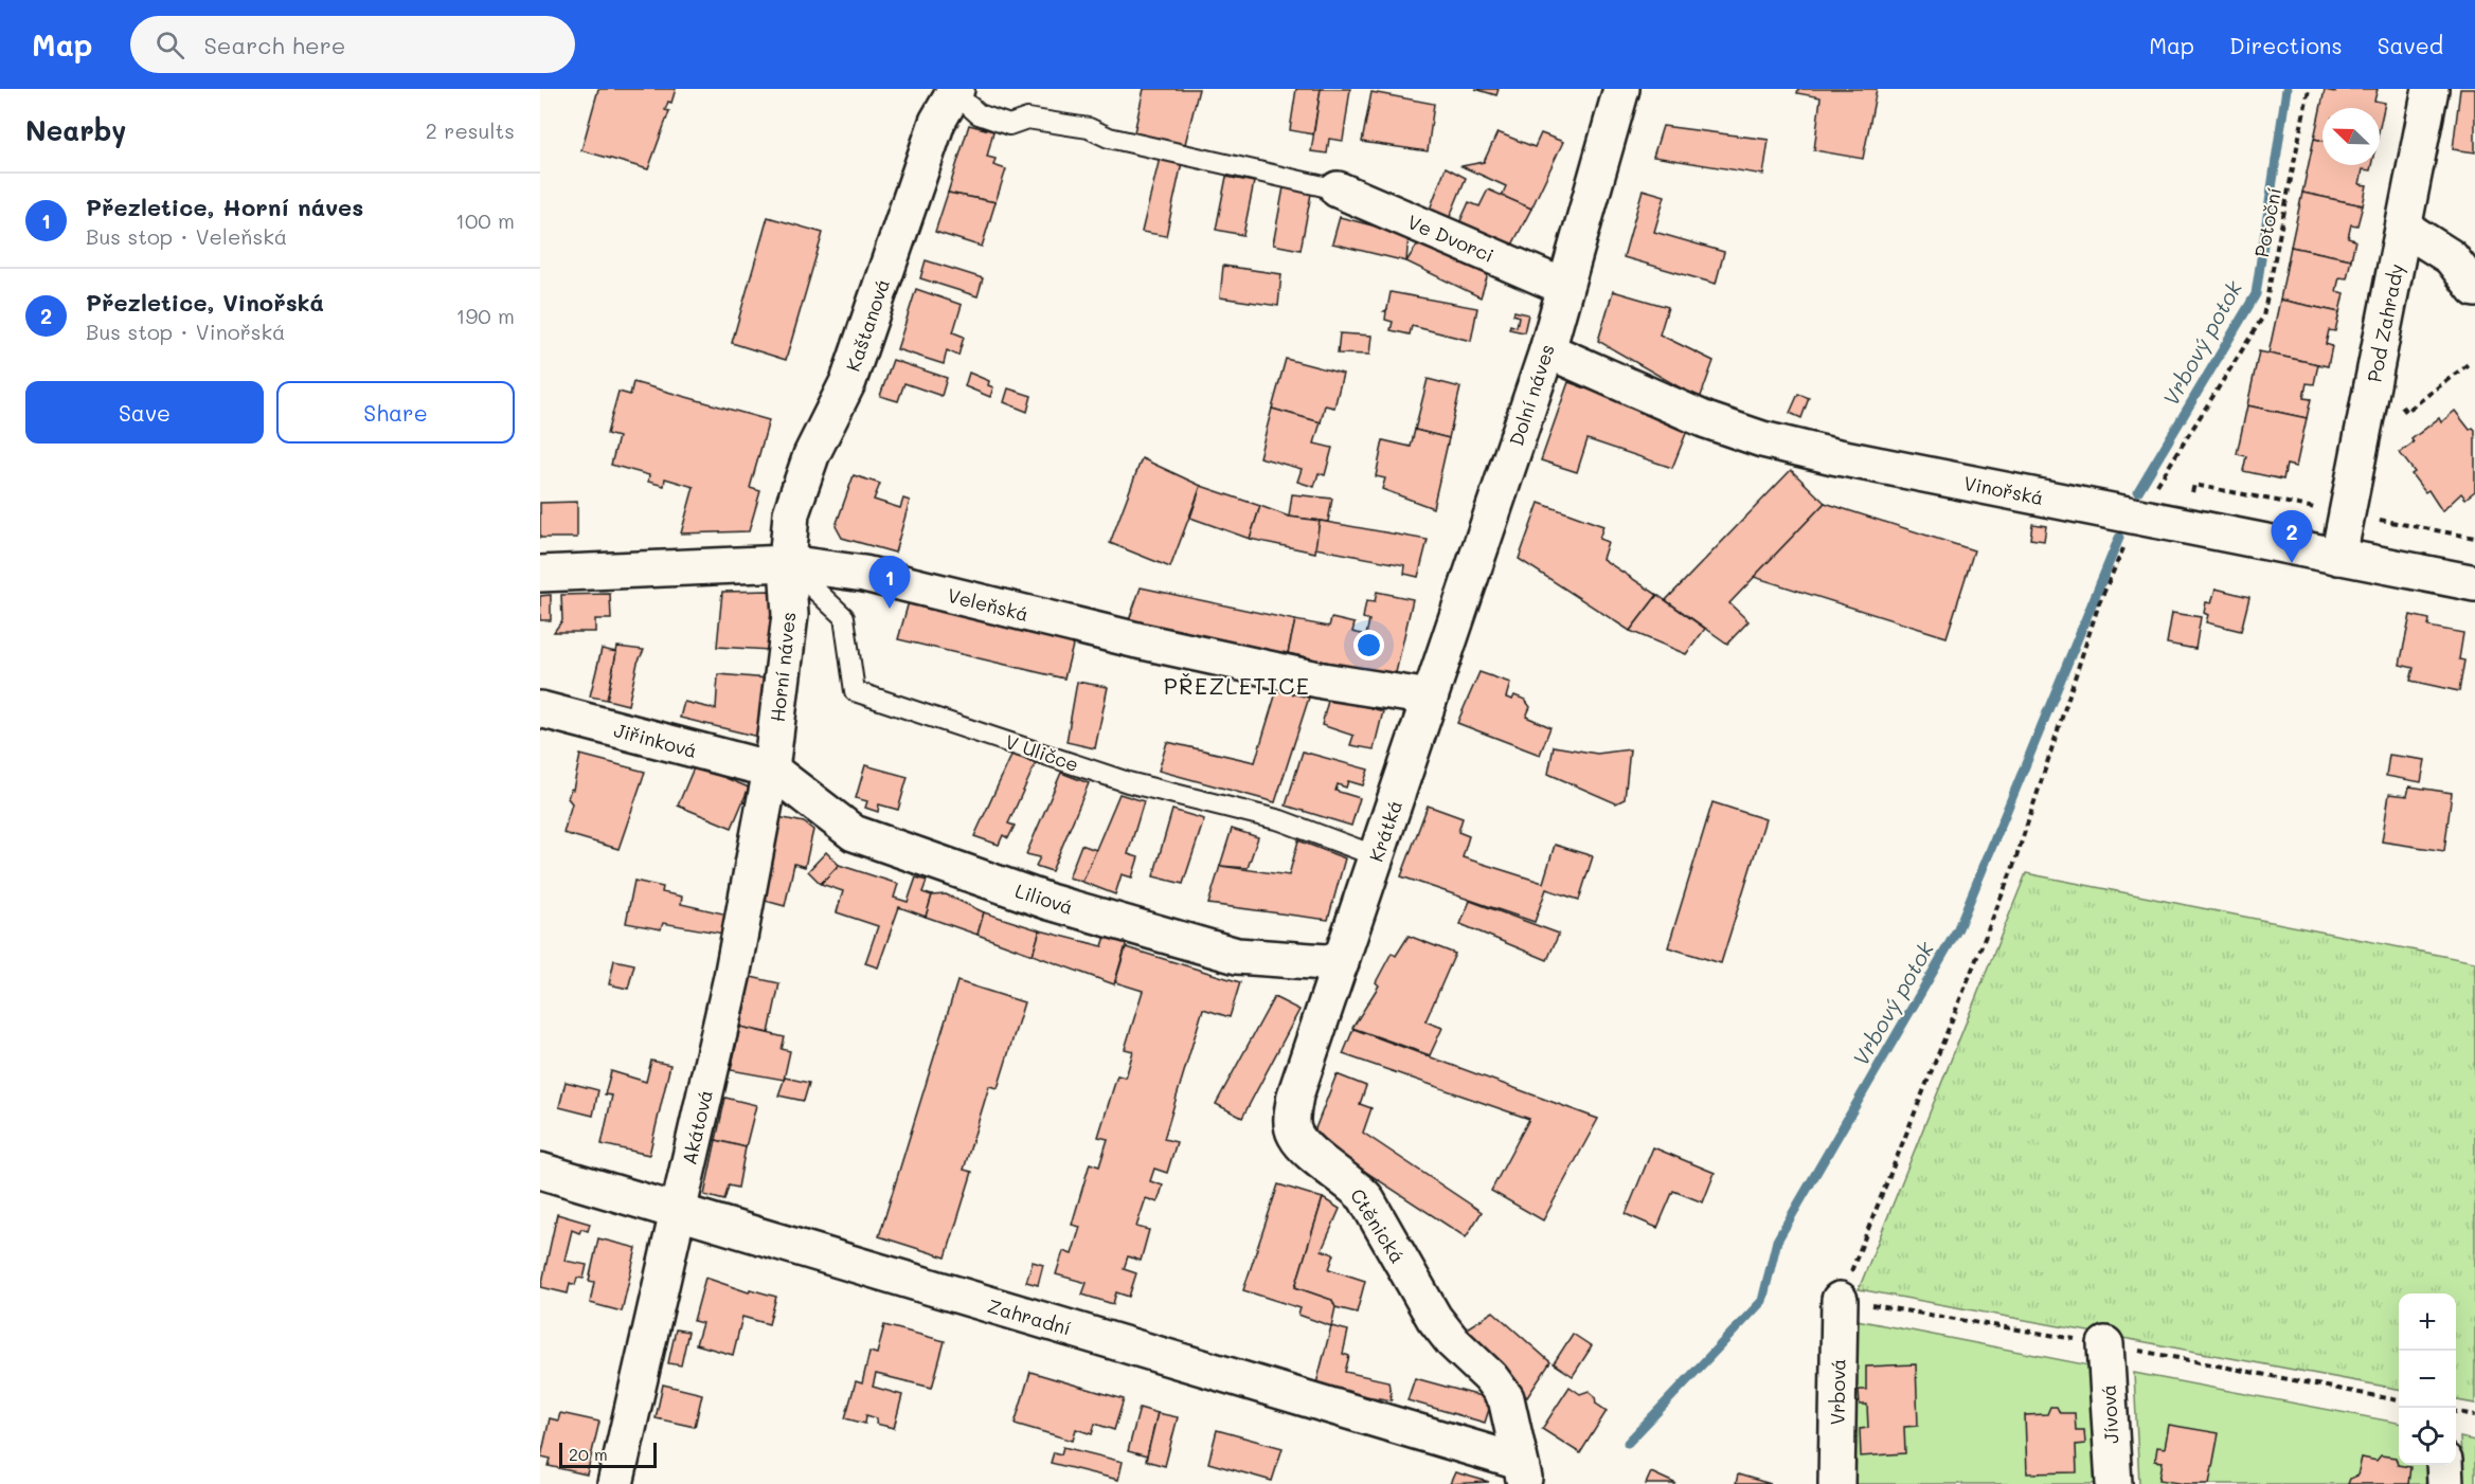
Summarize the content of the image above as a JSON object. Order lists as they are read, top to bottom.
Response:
{
  "streets": {
    "street": [
      "Ve Dvorci",
      "Pod Zahrady",
      "Kaštanová",
      "Dolní náves",
      "Vinořská",
      "Veleňská",
      "Horní náves",
      "Jiřinková",
      "Krátká",
      "Liliová",
      "Akátová",
      "Ctěnická",
      "Zahradní",
      "Vrbová",
      "Jívová"
    ],
    "lane": ["V Uličce"],
    "path": ["Potoční"]
  },
  "crossings": [
    ["Potoční", "Vinořská"],
    ["Potoční", "Vrbová"],
    ["Ve Dvorci", "Dolní náves"],
    ["Pod Zahrady", "Vinořská"],
    ["Kaštanová", "Veleňská"],
    ["Kaštanová", "Horní náves"],
    ["Kaštanová", "V Uličce"],
    ["Dolní náves", "Vinořská"],
    ["Dolní náves", "Veleňská"],
    ["Dolní náves", "Krátká"],
    ["Veleňská", "Horní náves"],
    ["Veleňská", "V Uličce"],
    ["Veleňská", "Krátká"],
    ["Horní náves", "Jiřinková"],
    ["Horní náves", "V Uličce"],
    ["Horní náves", "Liliová"],
    ["Horní náves", "Akátová"],
    ["Jiřinková", "Liliová"],
    ["Jiřinková", "Akátová"],
    ["V Uličce", "Krátká"],
    ["Krátká", "Liliová"],
    ["Krátká", "Ctěnická"],
    ["Liliová", "Akátová"],
    ["Liliová", "Ctěnická"],
    ["Akátová", "Zahradní"],
    ["Ctěnická", "Zahradní"]
  ],
  "districts": ["PŘEZLETICE"],
  "water": ["Vrbový potok"],
  "scale_bar": "20 m",
  "north": "top left",
  "page": {
    "header": "Map",
    "search": "Search here",
    "nav": ["Map", "Directions", "Saved"],
    "heading": ["Nearby", "2 results"],
    "list": [
      {
        "mark": "1",
        "name": "Přezletice, Horní náves",
        "note": "Bus stop · Veleňská",
        "value": "100 m"
      },
      {
        "mark": "2",
        "name": "Přezletice, Vinořská",
        "note": "Bus stop · Vinořská",
        "value": "190 m"
      }
    ],
    "buttons": ["Save", "Share"],
    "pins": ["2", "1"],
    "map_buttons": ["+", "−"],
    "scale": "20 m"
  }
}
